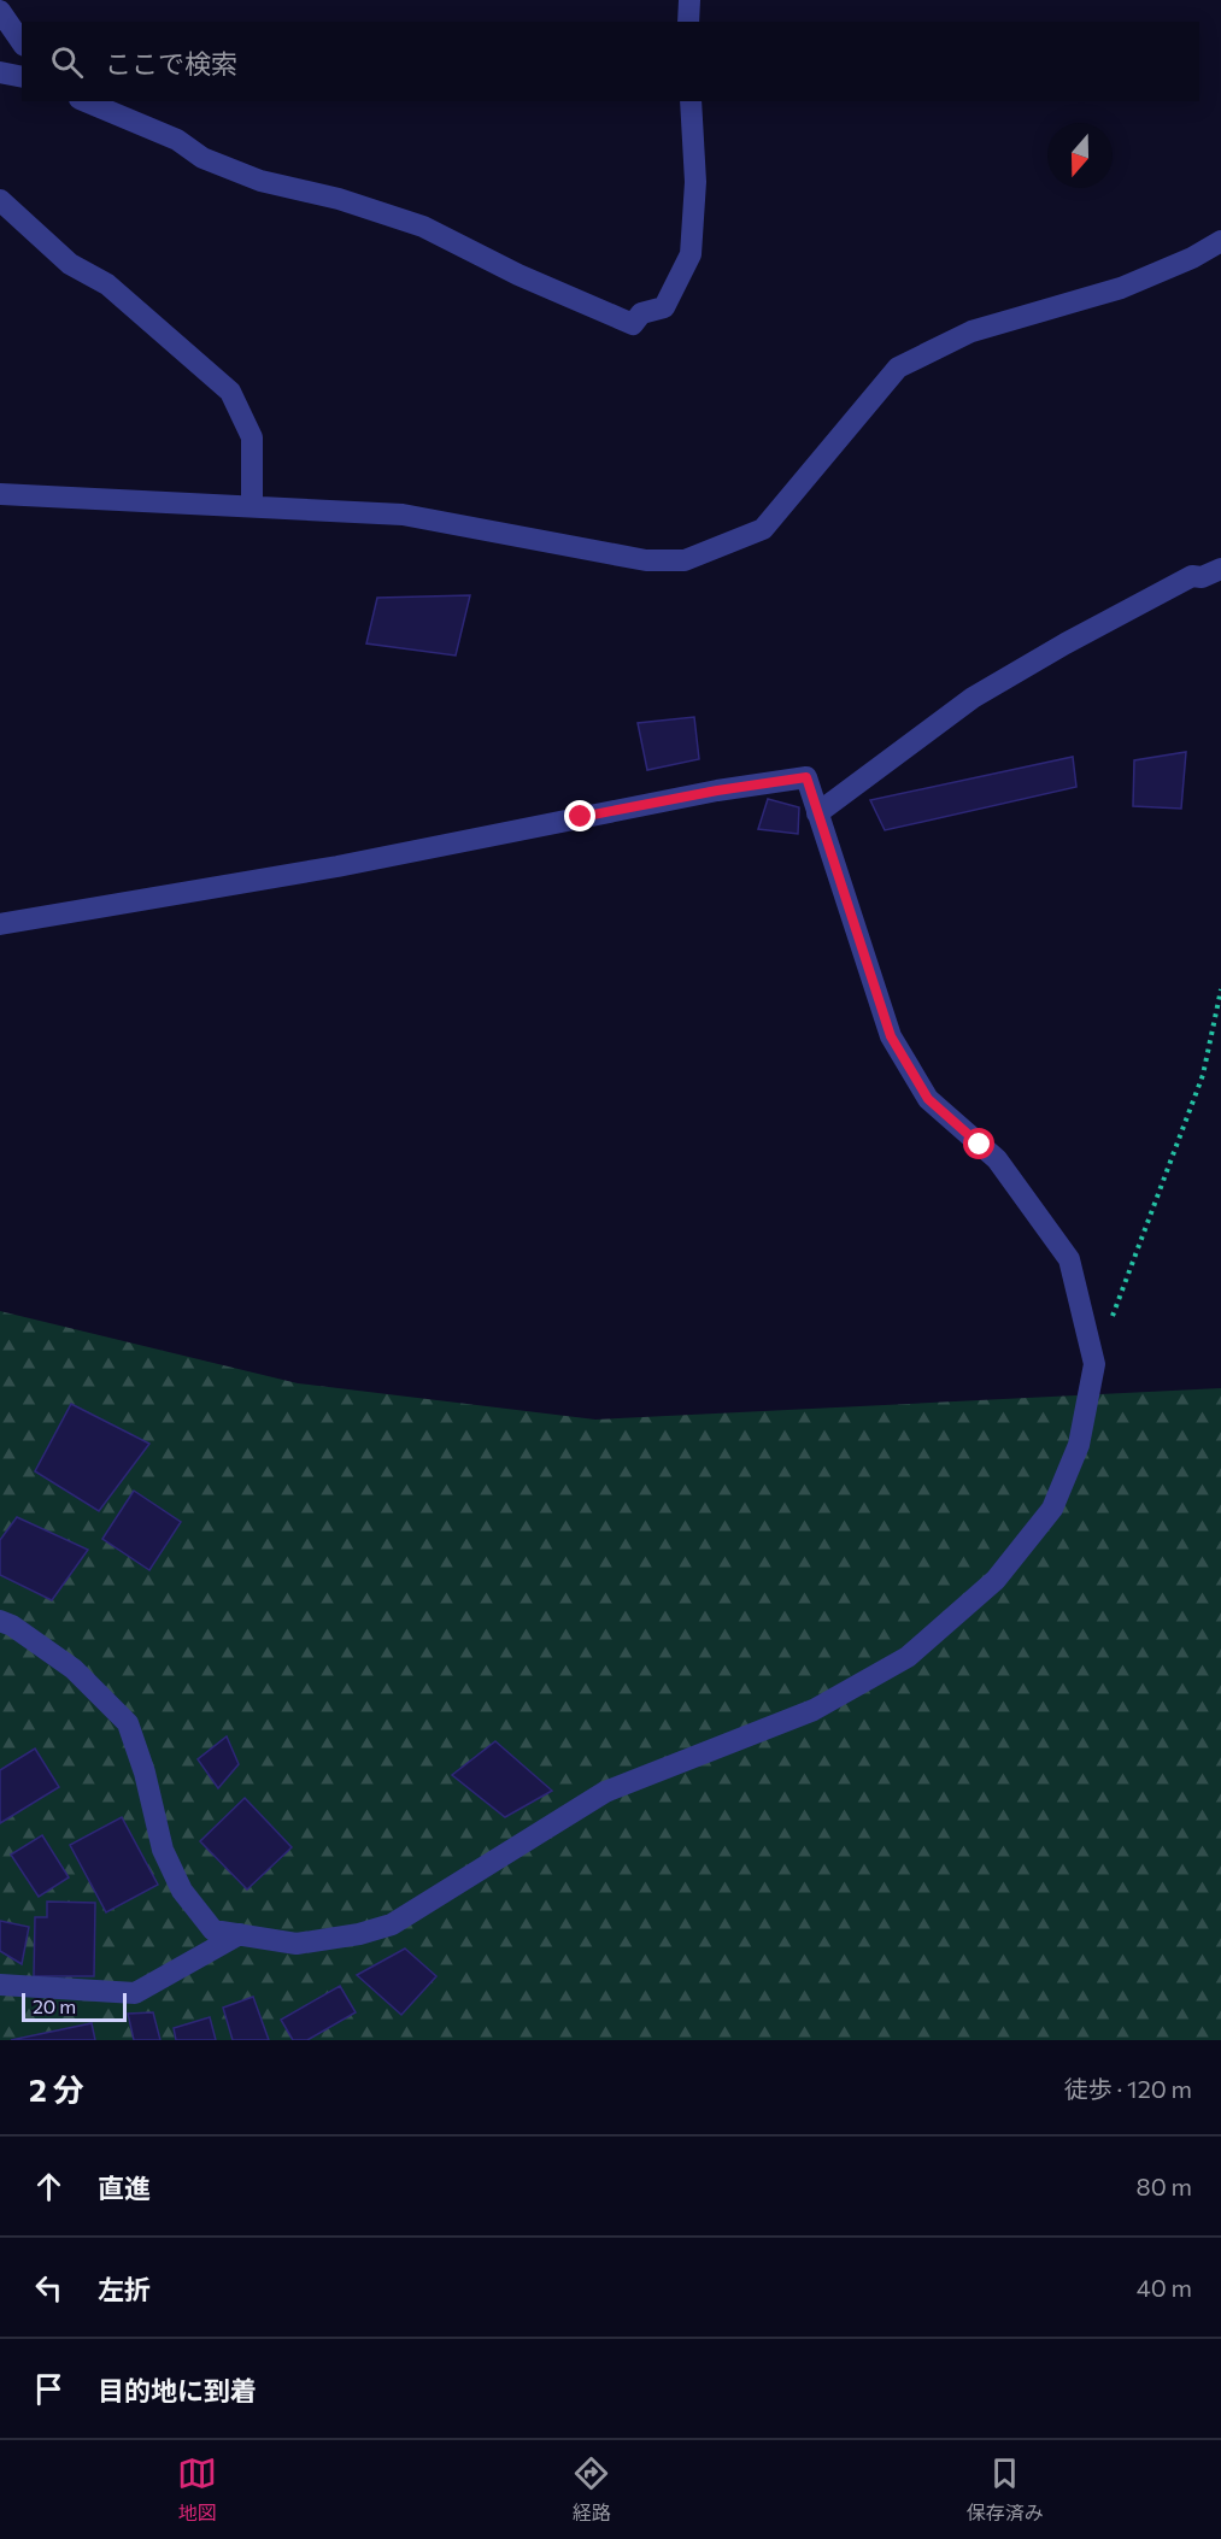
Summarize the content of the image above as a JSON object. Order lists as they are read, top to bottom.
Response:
{
  "scale_bar": "20 m",
  "north": "bottom",
  "page": {
    "search": "ここで検索",
    "scale": "20 m",
    "heading": ["2 分", "徒歩 · 120 m"],
    "list": [
      ["直進", "80 m"],
      ["左折", "40 m"],
      "目的地に到着"
    ],
    "nav": ["地図", "経路", "保存済み"]
  }
}
